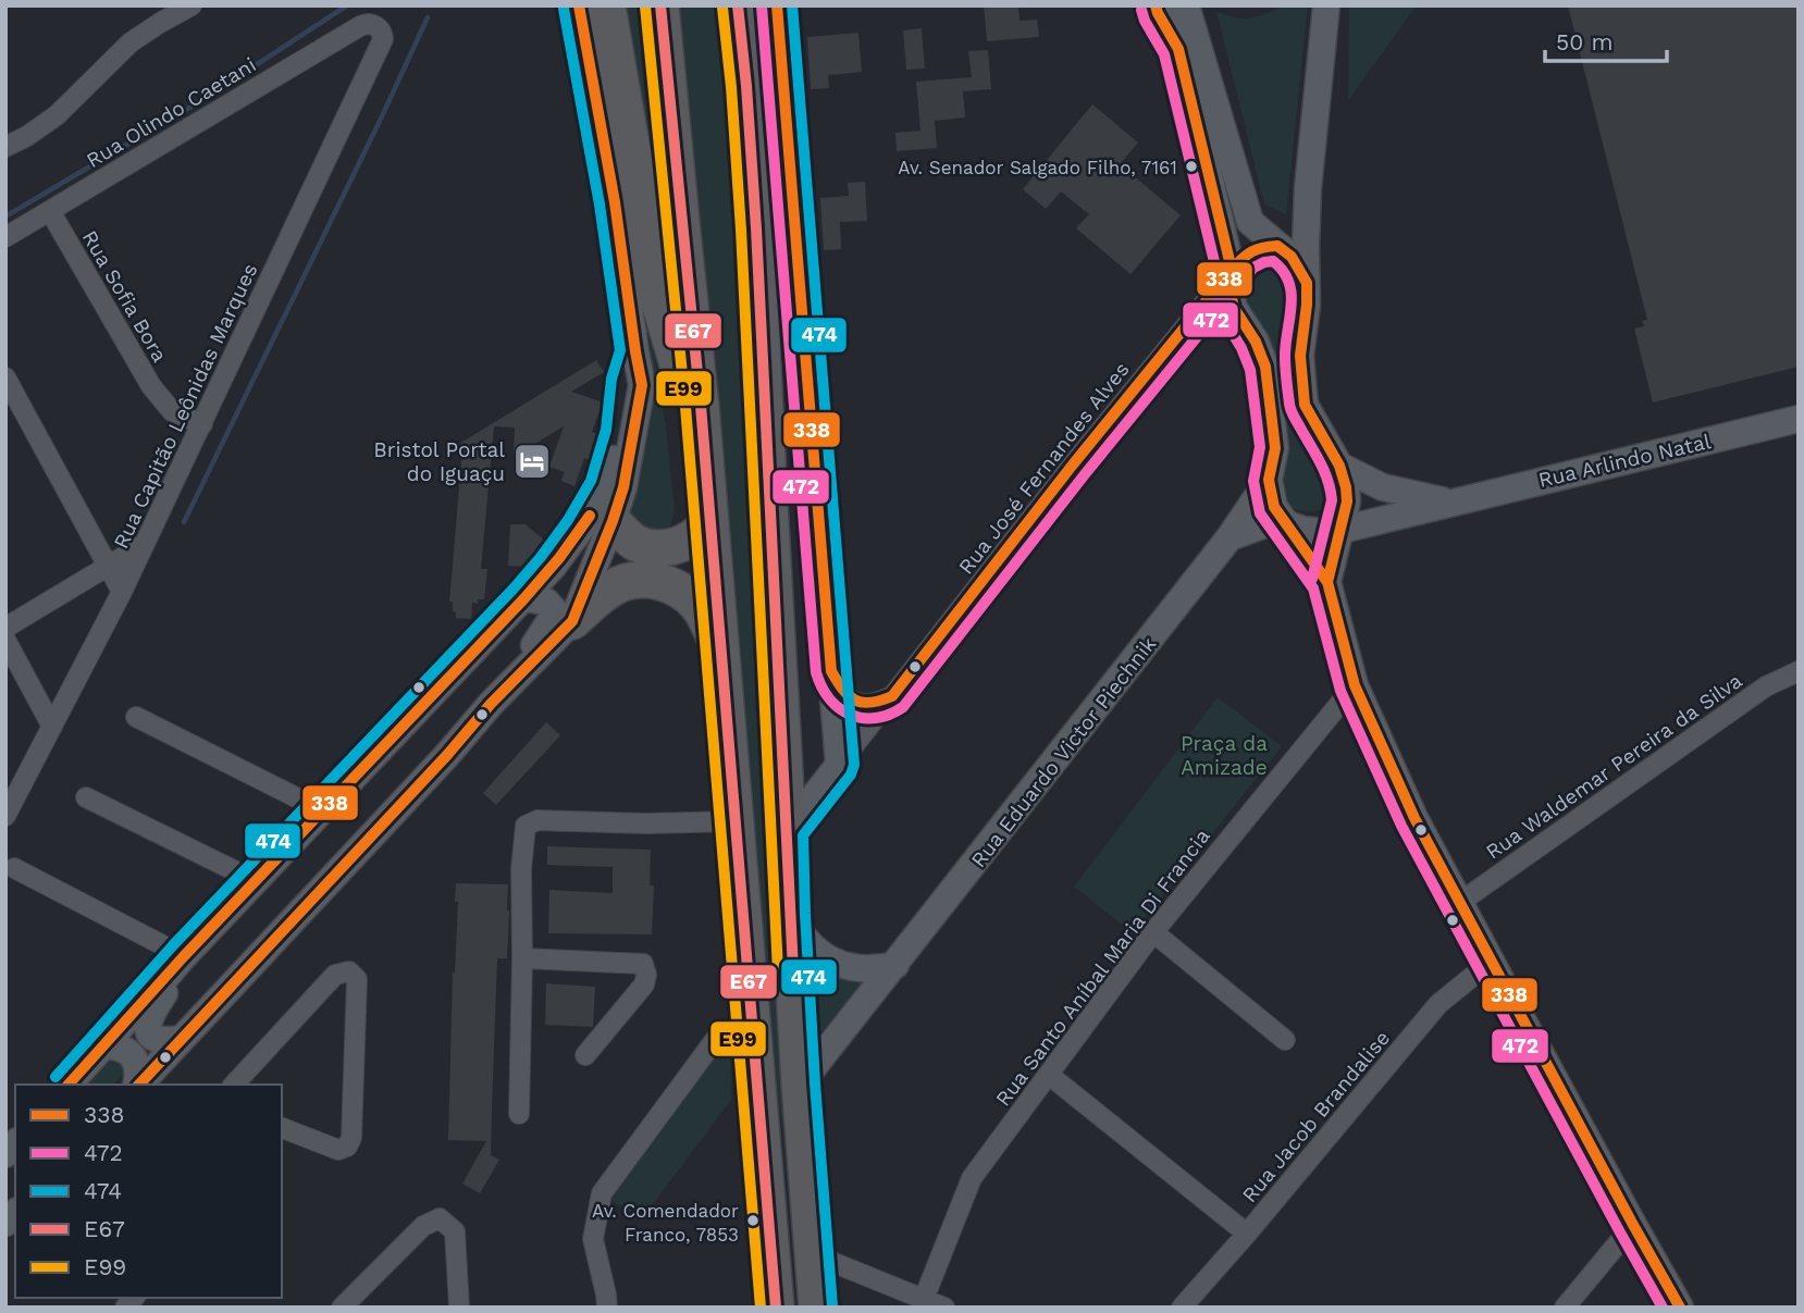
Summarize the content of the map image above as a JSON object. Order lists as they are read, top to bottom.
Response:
{
  "streets": {
    "main road": ["Rua Arlindo Natal", "Rua Eduardo Victor Piechnik"],
    "street": [
      "Rua Olindo Caetani",
      "Rua Sofia Bora",
      "Rua Capitão Leônidas Marques",
      "Rua José Fernandes Alves",
      "Rua Waldemar Pereira da Silva",
      "Rua Santo Aníbal Maria Di Francia",
      "Rua Jacob Brandalise"
    ]
  },
  "crossings": [
    ["Rua Olindo Caetani", "Rua Sofia Bora"],
    ["Rua Olindo Caetani", "Rua Capitão Leônidas Marques"],
    ["Rua Sofia Bora", "Rua Capitão Leônidas Marques"]
  ],
  "parks": ["Praça da Amizade"],
  "places": {
    "other": ["Av. Senador Salgado Filho, 7161", "Av. Comendador Franco, 7853"],
    "hotel": ["Bristol Portal do Iguaçu"]
  },
  "lines": [
    "transit line 338",
    "transit line 474",
    "transit line E67",
    "transit line 472",
    "transit line E99"
  ],
  "legend": [
    "338",
    "472",
    "474",
    "E67",
    "E99"
  ],
  "scale_bar": "50 m"
}
